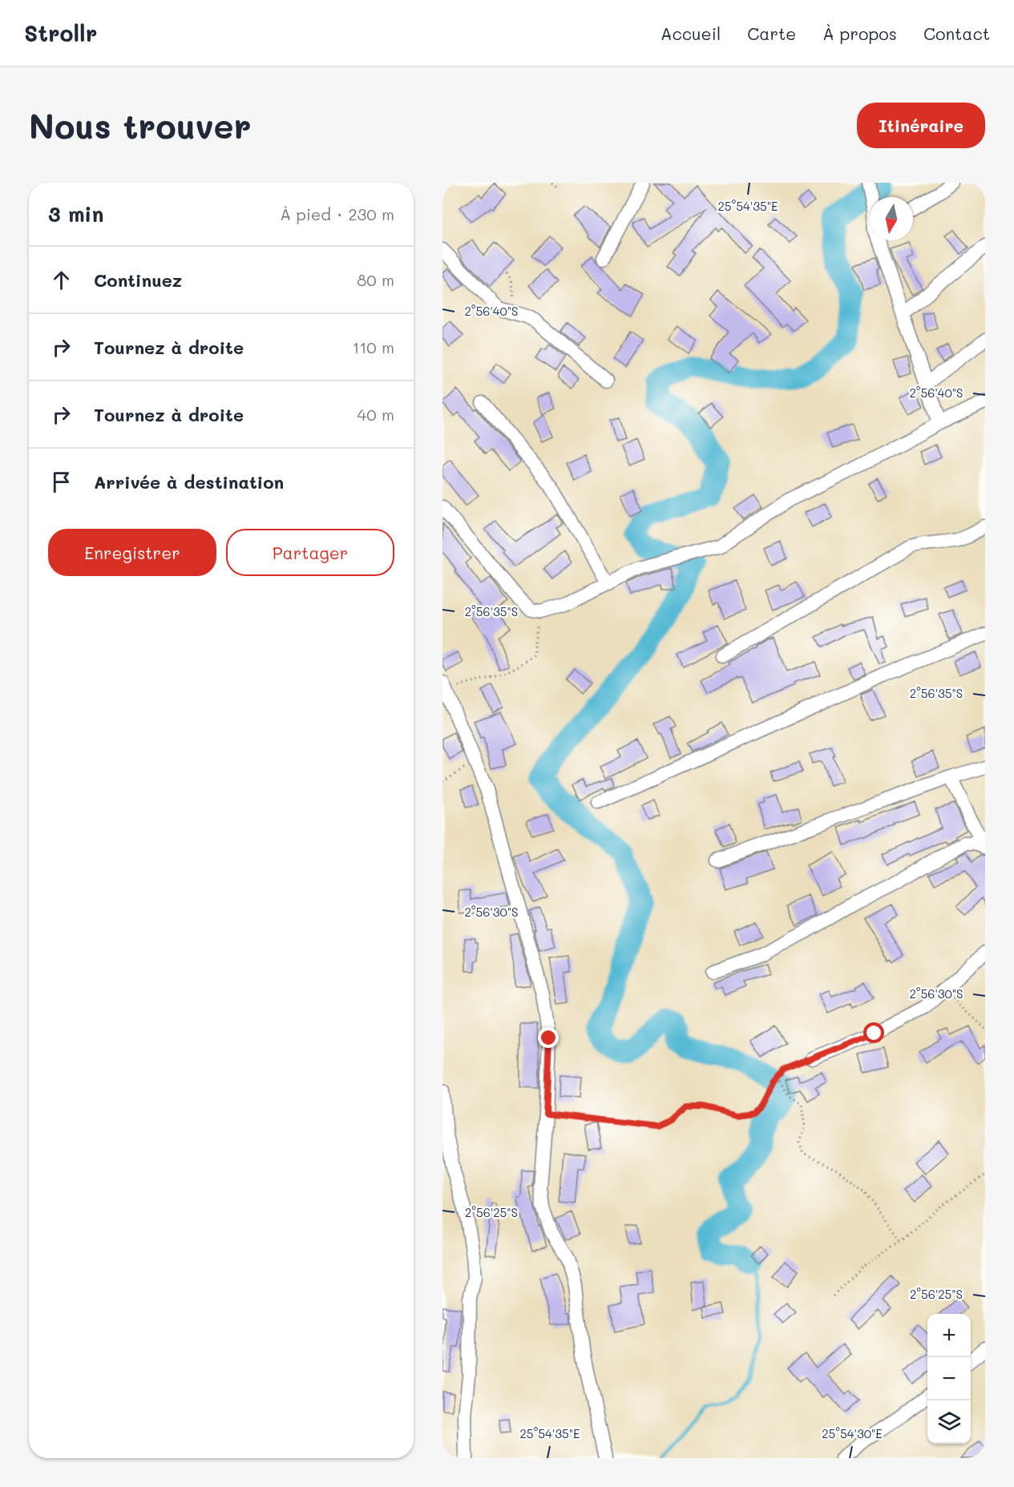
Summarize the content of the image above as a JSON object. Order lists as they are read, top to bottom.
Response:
{
  "north": "bottom",
  "page": {
    "header": "Strollr",
    "nav": [
      "Accueil",
      "Carte",
      "À propos",
      "Contact"
    ],
    "buttons": [
      "Itinéraire",
      ["Enregistrer", "Partager"]
    ],
    "title": "Nous trouver",
    "heading": ["3 min", "À pied · 230 m"],
    "list": [
      ["Continuez", "80 m"],
      ["Tournez à droite", "110 m"],
      ["Tournez à droite", "40 m"],
      "Arrivée à destination"
    ],
    "map_buttons": ["+", "−"]
  },
  "coordinates": [
    "25°54'35\"E",
    "2°56'40\"S",
    "2°56'35\"S",
    "2°56'30\"S",
    "2°56'25\"S",
    "25°54'30\"E"
  ]
}
